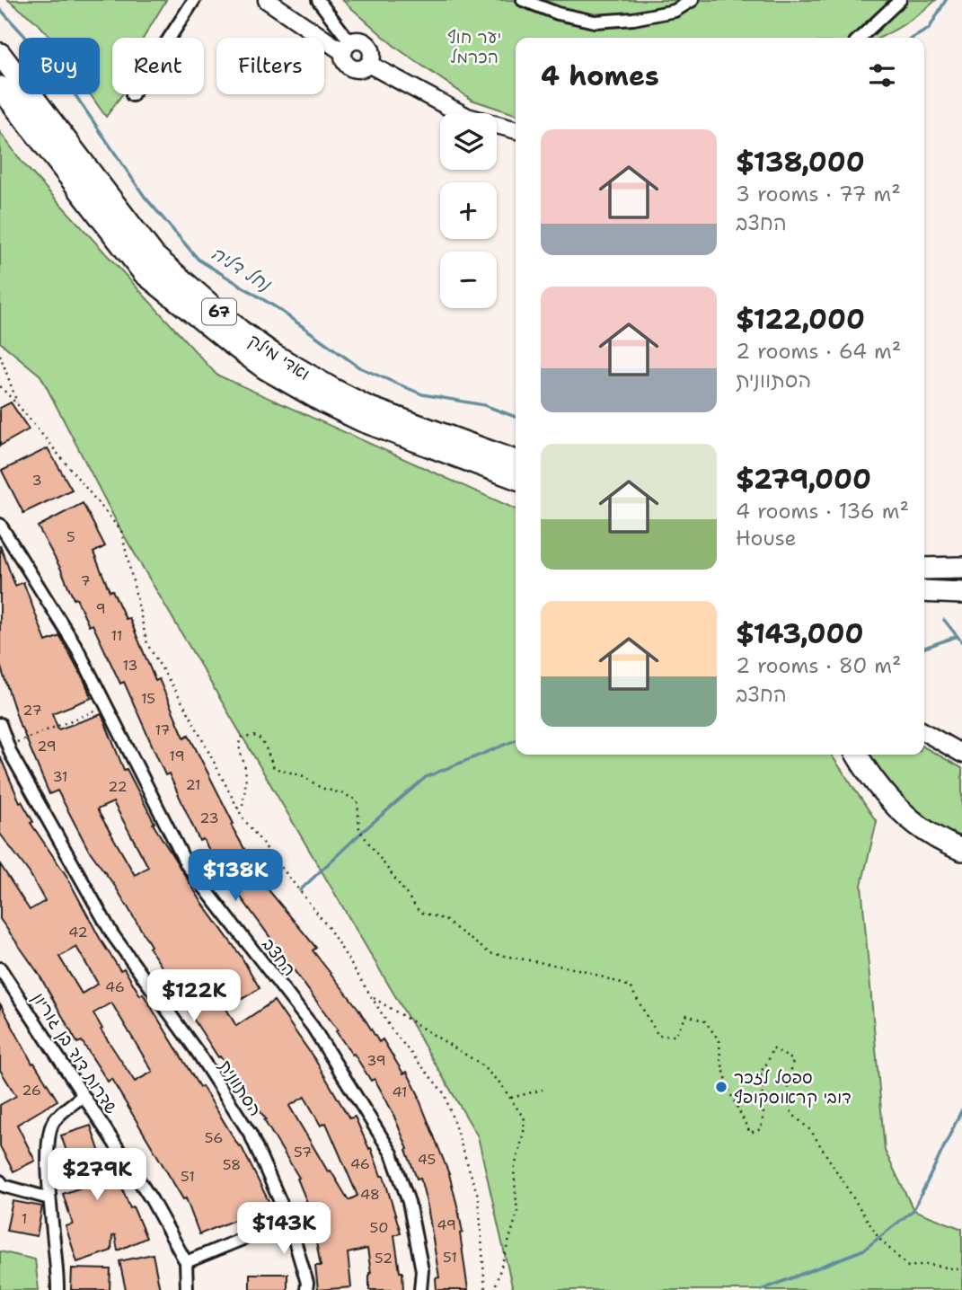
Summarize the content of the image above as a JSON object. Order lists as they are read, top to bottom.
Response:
{
  "streets": {
    "highway": ["67", "ואדי מילק"],
    "street": ["החצב", "שדרות דוד בן גוריון", "הסתוונית"]
  },
  "water": ["נחל דליה"],
  "parks": ["יער חוף הכרמל"],
  "places": ["ספסל לזכר דובי קראוסקופף"],
  "house_numbers": [
    "3",
    "5",
    "7",
    "9",
    "11",
    "13",
    "15",
    "27",
    "17",
    "29",
    "19",
    "31",
    "21",
    "22",
    "23",
    "42",
    "46",
    "39",
    "26",
    "41",
    "56",
    "57",
    "45",
    "46",
    "58",
    "51",
    "48",
    "1",
    "49",
    "50",
    "51",
    "52"
  ],
  "page": {
    "chip": ["Buy", "Rent", "Filters"],
    "heading": "4 homes",
    "map_buttons": ["+", "−"],
    "list": [
      {
        "name": "$138,000",
        "note": "3 rooms · 77 m² · החצב"
      },
      {
        "name": "$122,000",
        "note": "2 rooms · 64 m² · הסתוונית"
      },
      {
        "name": "$279,000",
        "note": "4 rooms · 136 m² · House"
      },
      {
        "name": "$143,000",
        "note": "2 rooms · 80 m² · החצב"
      }
    ],
    "price": [
      "$138K",
      "$122K",
      "$279K",
      "$143K"
    ]
  }
}
